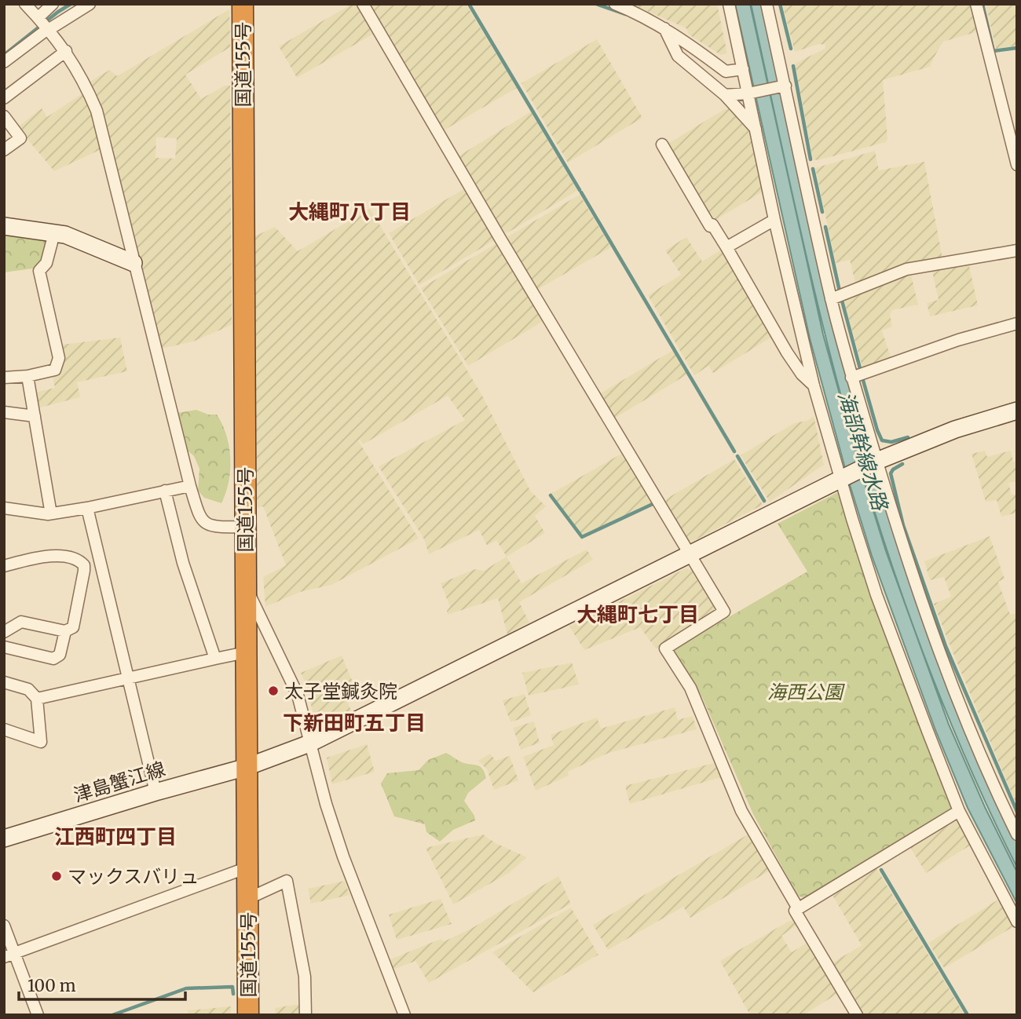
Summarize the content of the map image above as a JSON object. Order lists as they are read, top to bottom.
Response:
{
  "streets": {
    "highway": ["国道155号"],
    "street": ["津島蟹江線"]
  },
  "crossings": [
    ["国道155号", "津島蟹江線"]
  ],
  "districts": [
    "大縄町八丁目",
    "大縄町七丁目",
    "下新田町五丁目",
    "江西町四丁目"
  ],
  "water": ["海部幹線水路"],
  "parks": ["海西公園"],
  "places": ["太子堂鍼灸院", "マックスバリュ"],
  "scale_bar": "100 m"
}
